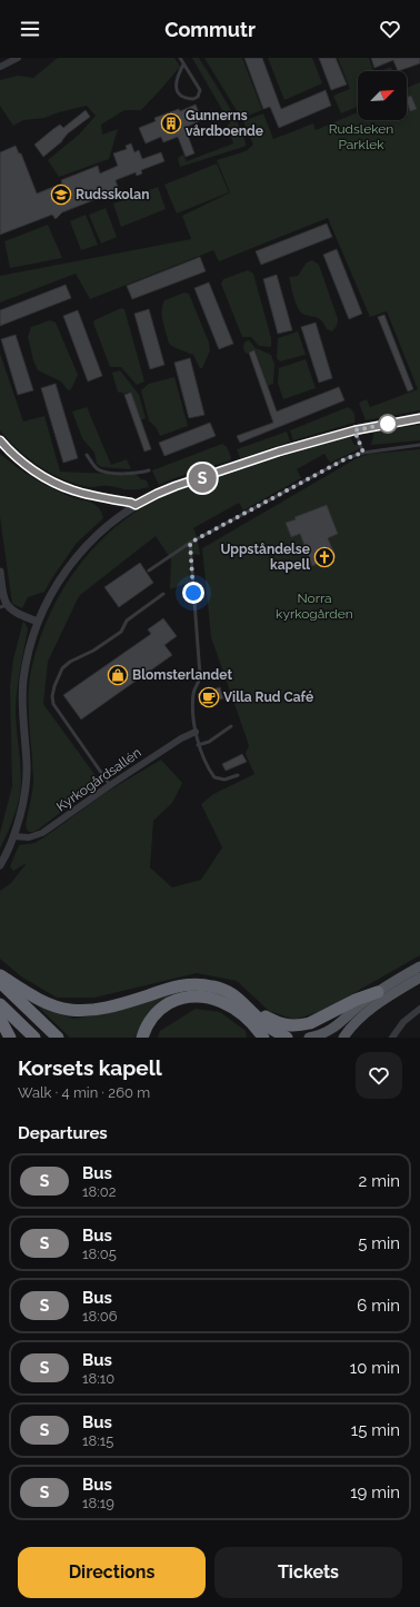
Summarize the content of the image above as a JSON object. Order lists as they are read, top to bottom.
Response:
{
  "streets": {
    "street": ["Kyrkogårdsallén"]
  },
  "parks": ["Rudsleken Parklek", "Norra kyrkogården"],
  "places": {
    "building": ["Gunnerns vårdboende"],
    "school or university": ["Rudsskolan"],
    "church": ["Uppståndelse kapell"],
    "shop": ["Blomsterlandet"],
    "cafe": ["Villa Rud Café"]
  },
  "lines": ["bus line S"],
  "north": "top right",
  "page": {
    "header": "Commutr",
    "on_map": "S",
    "heading": [
      ["Korsets kapell", "Walk · 4 min · 260 m"],
      "Departures"
    ],
    "list": [
      {
        "mark": "S",
        "name": "Bus",
        "note": "18:02",
        "value": "2 min"
      },
      {
        "mark": "S",
        "name": "Bus",
        "note": "18:05",
        "value": "5 min"
      },
      {
        "mark": "S",
        "name": "Bus",
        "note": "18:06",
        "value": "6 min"
      },
      {
        "mark": "S",
        "name": "Bus",
        "note": "18:10",
        "value": "10 min"
      },
      {
        "mark": "S",
        "name": "Bus",
        "note": "18:15",
        "value": "15 min"
      },
      {
        "mark": "S",
        "name": "Bus",
        "note": "18:19",
        "value": "19 min"
      }
    ],
    "buttons": ["Directions", "Tickets"]
  }
}
